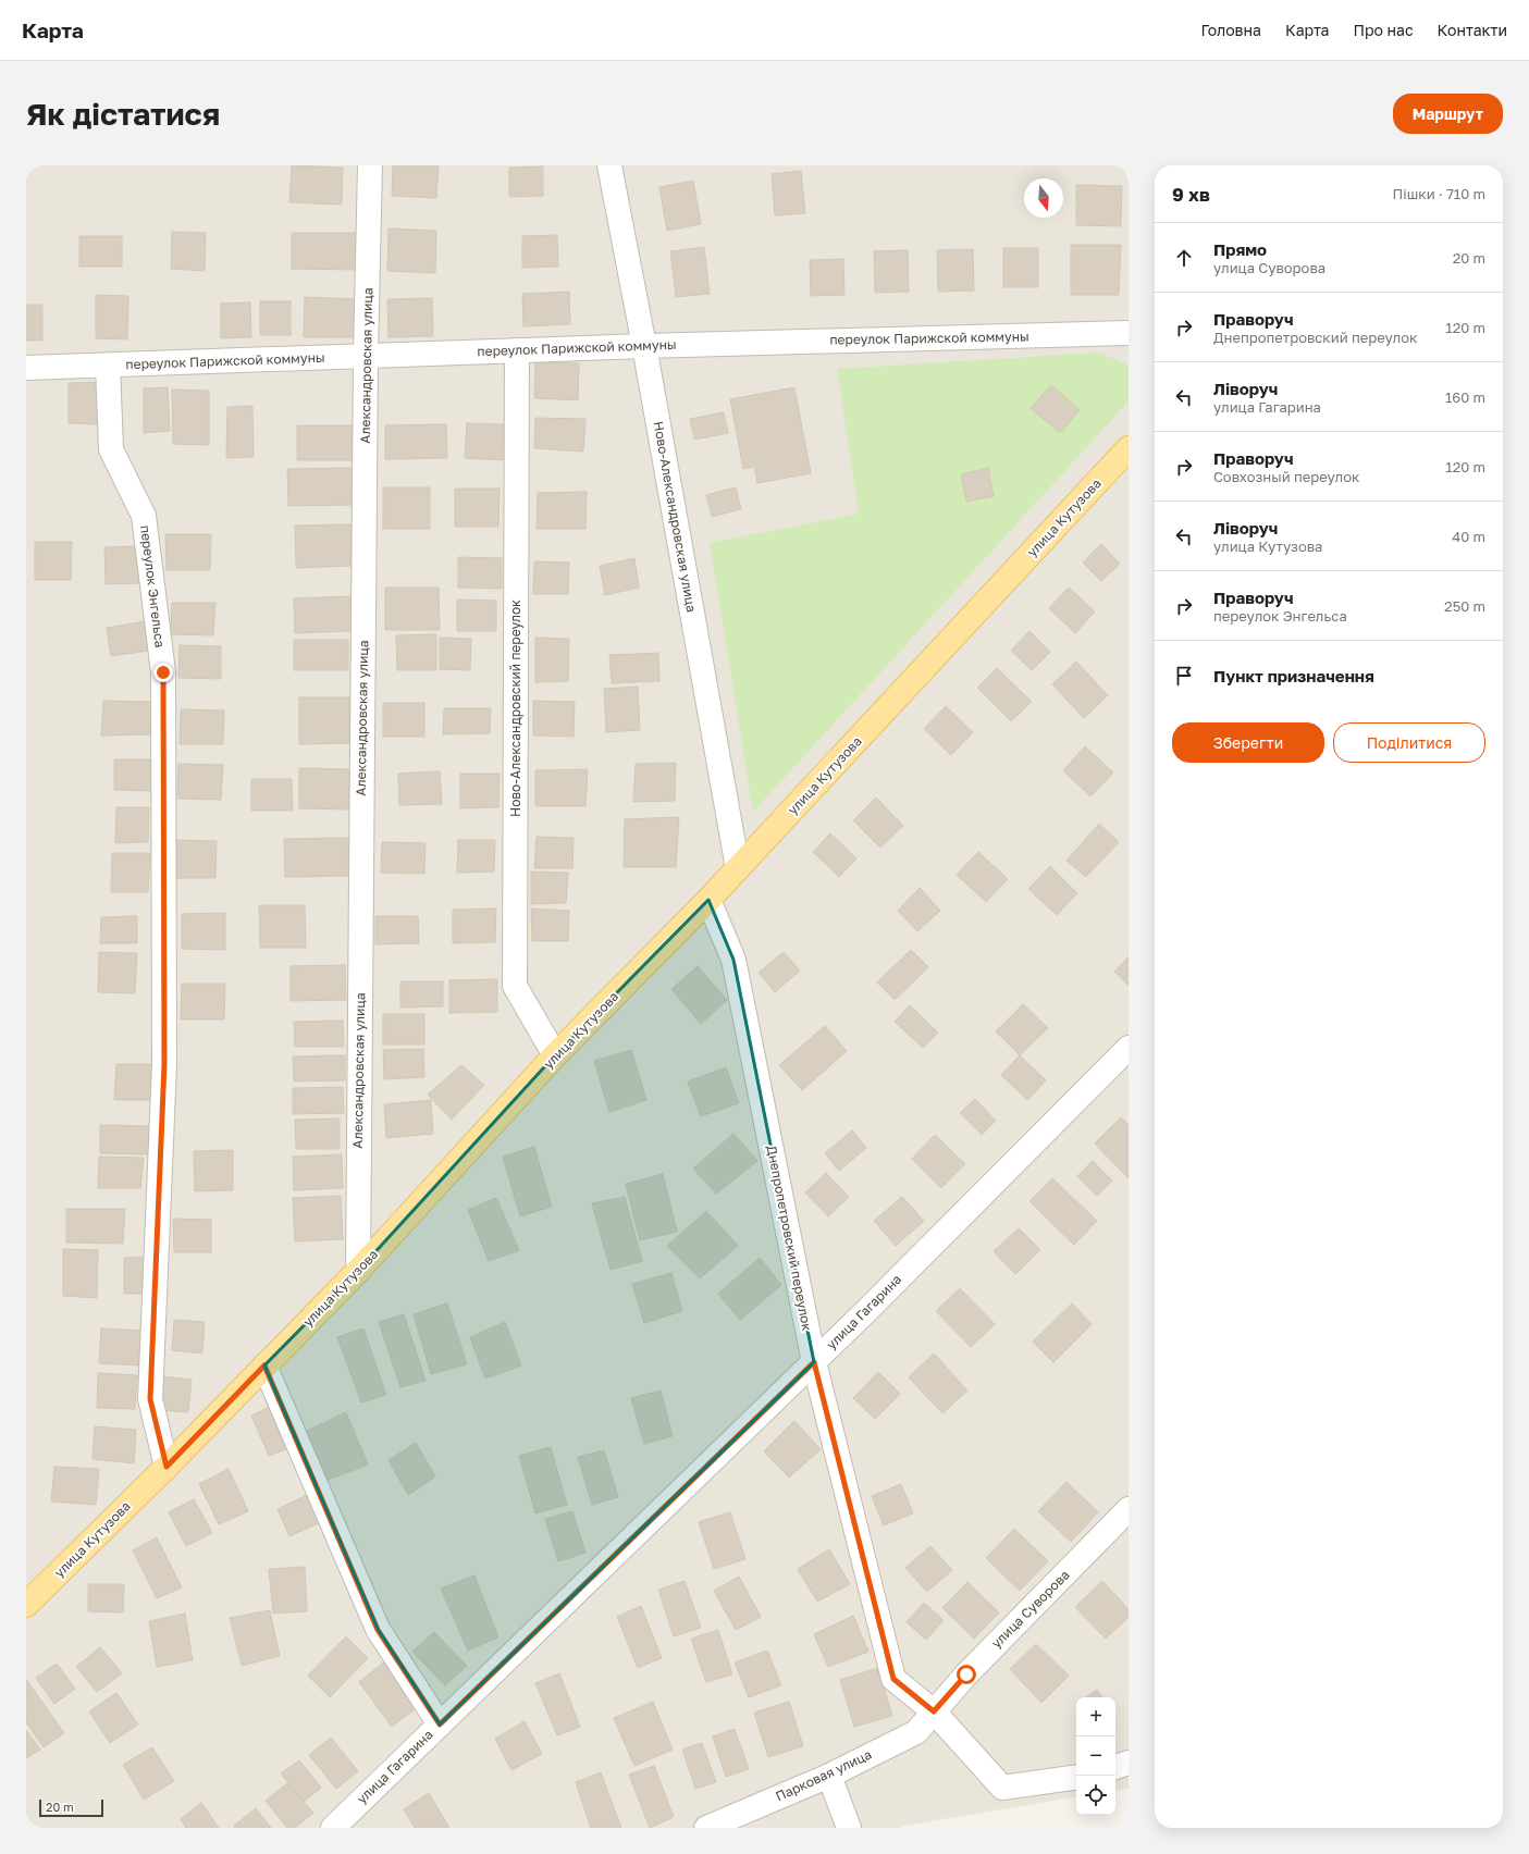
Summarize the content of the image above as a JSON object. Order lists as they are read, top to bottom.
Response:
{
  "streets": {
    "main road": ["улица Кутузова"],
    "street": [
      "переулок Парижской коммуны",
      "Александровская улица",
      "Ново-Александровская улица",
      "переулок Энгельса",
      "Ново-Александровский переулок",
      "Днепропетровский переулок",
      "улица Гагарина",
      "улица Суворова",
      "Парковая улица"
    ]
  },
  "crossings": [
    ["переулок Парижской коммуны", "Александровская улица"],
    ["переулок Парижской коммуны", "Ново-Александровская улица"],
    ["переулок Парижской коммуны", "переулок Энгельса"],
    ["переулок Парижской коммуны", "Ново-Александровский переулок"],
    ["Александровская улица", "улица Кутузова"],
    ["Ново-Александровская улица", "улица Кутузова"],
    ["улица Кутузова", "переулок Энгельса"],
    ["улица Кутузова", "Ново-Александровский переулок"],
    ["улица Кутузова", "Днепропетровский переулок"],
    ["Днепропетровский переулок", "улица Гагарина"],
    ["Днепропетровский переулок", "улица Суворова"],
    ["Днепропетровский переулок", "Парковая улица"],
    ["улица Суворова", "Парковая улица"]
  ],
  "scale_bar": "20 m",
  "north": "bottom",
  "page": {
    "header": "Карта",
    "nav": [
      "Головна",
      "Карта",
      "Про нас",
      "Контакти"
    ],
    "buttons": [
      "Маршрут",
      ["Зберегти", "Поділитися"]
    ],
    "title": "Як дістатися",
    "heading": ["9 хв", "Пішки · 710 m"],
    "list": [
      ["Прямо", "улица Суворова", "20 m"],
      ["Праворуч", "Днепропетровский переулок", "120 m"],
      ["Ліворуч", "улица Гагарина", "160 m"],
      ["Праворуч", "Совхозный переулок", "120 m"],
      ["Ліворуч", "улица Кутузова", "40 m"],
      ["Праворуч", "переулок Энгельса", "250 m"],
      "Пункт призначення"
    ],
    "map_buttons": ["+", "−"],
    "scale": "20 m"
  }
}
